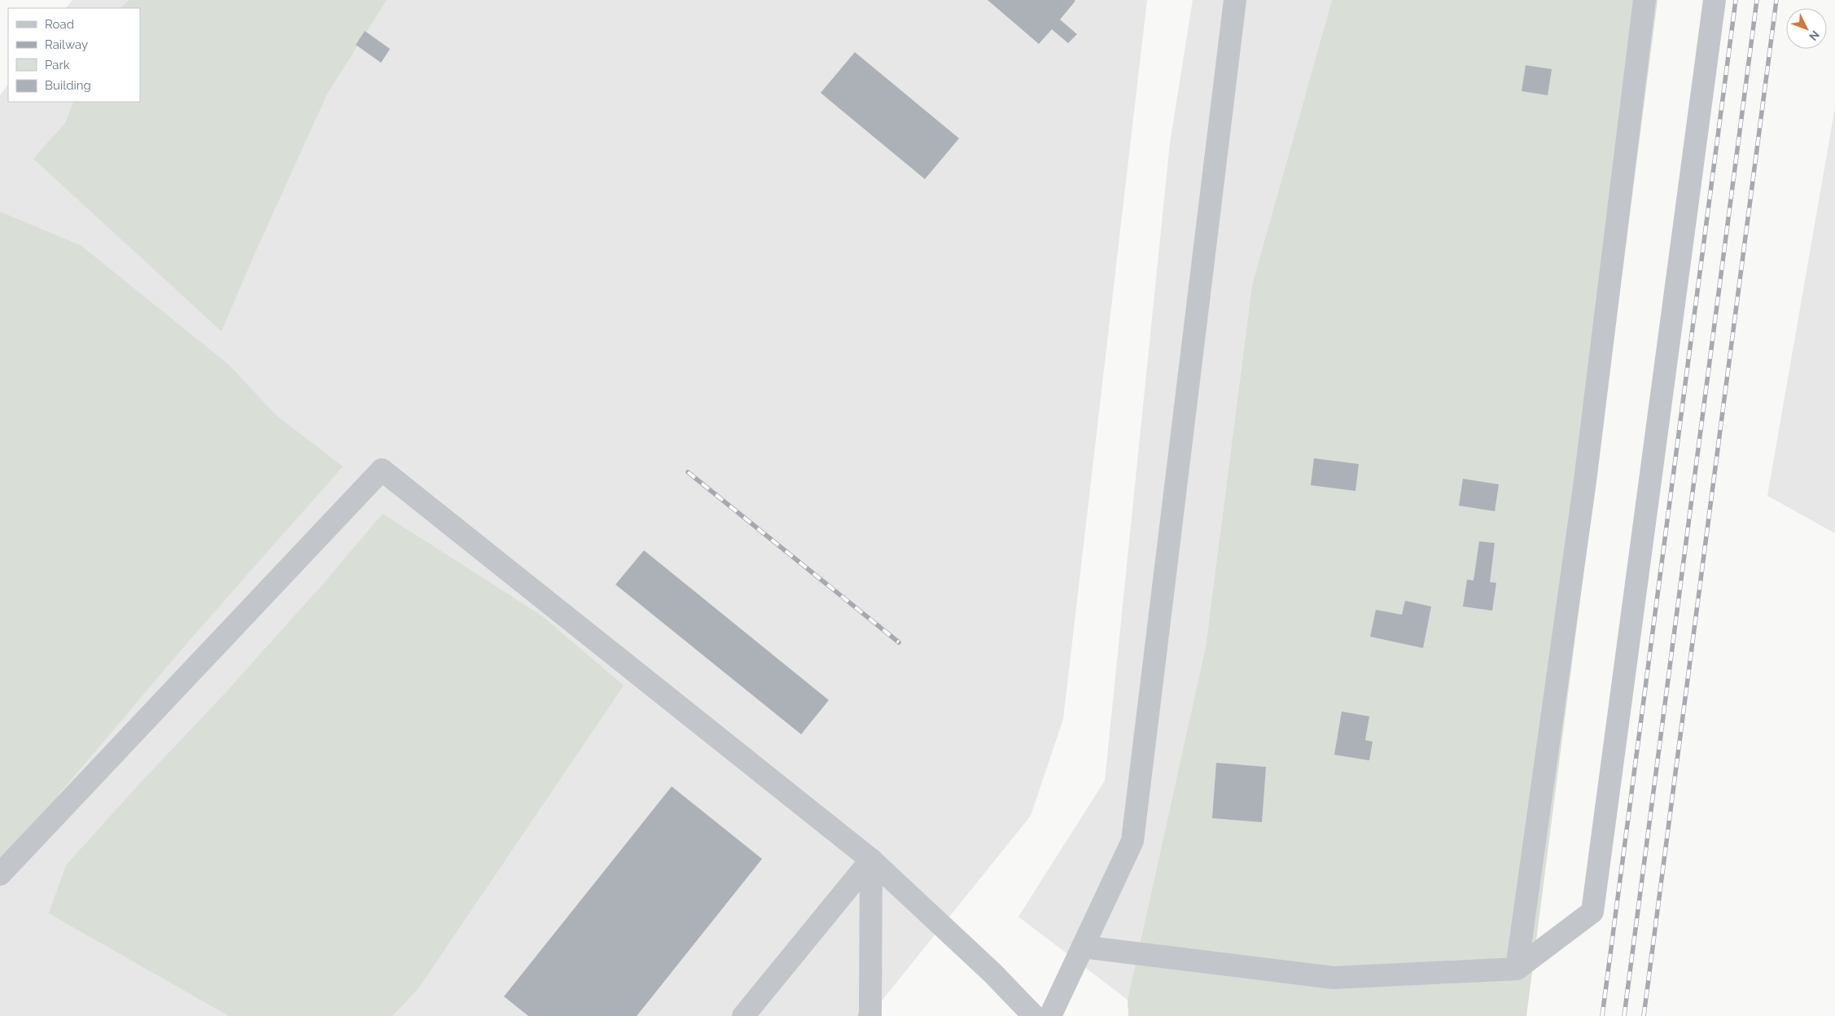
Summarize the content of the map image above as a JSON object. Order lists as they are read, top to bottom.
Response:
{
  "legend": [
    "Road",
    "Railway",
    "Park",
    "Building"
  ],
  "north": "bottom right"
}
